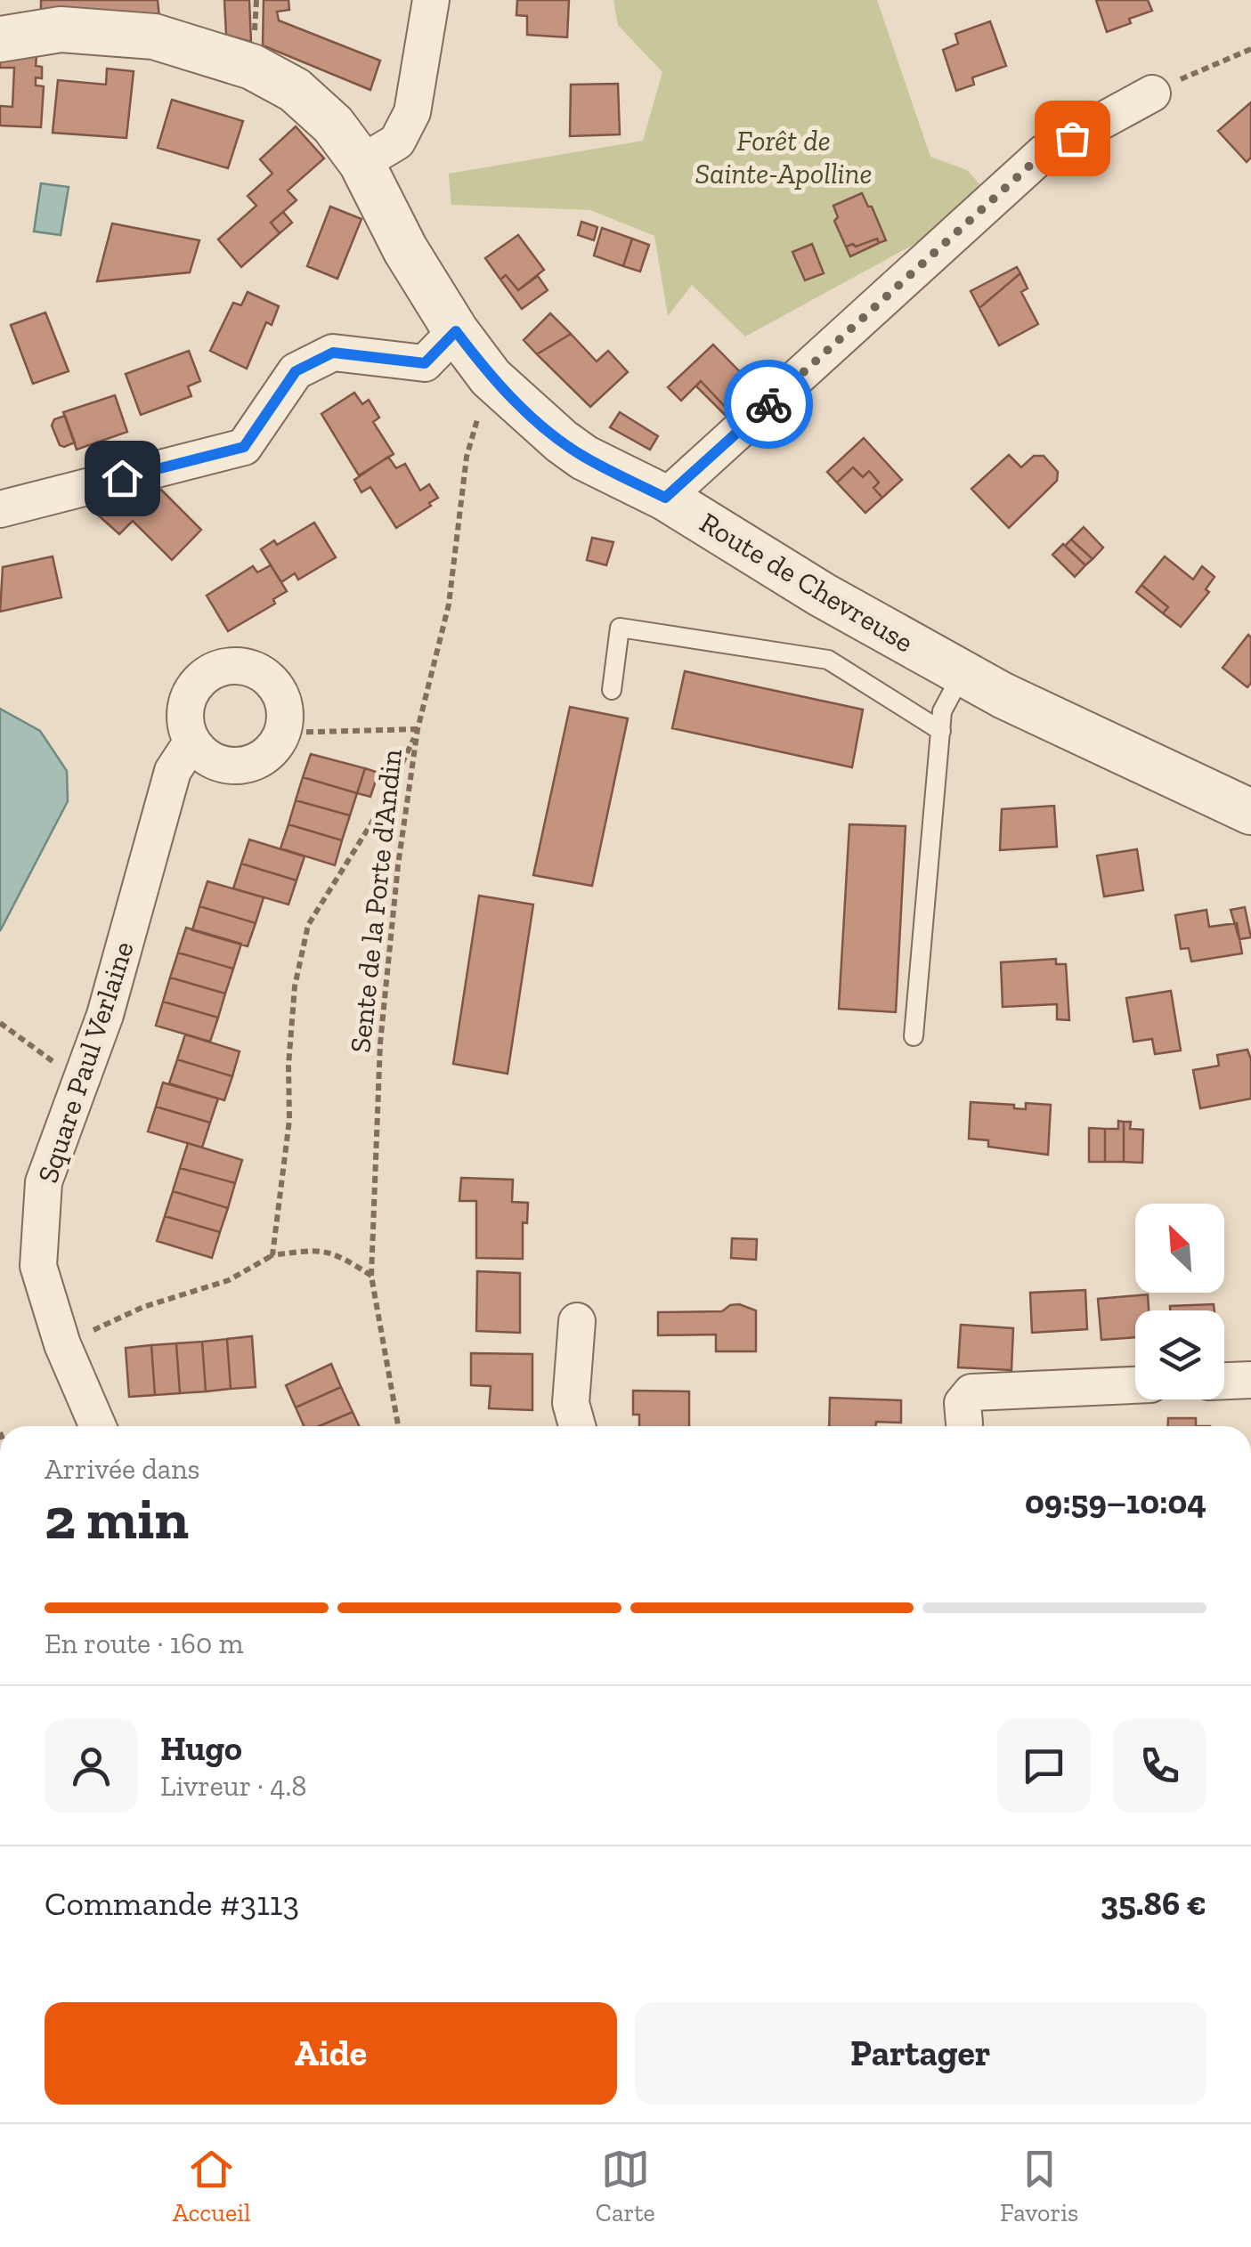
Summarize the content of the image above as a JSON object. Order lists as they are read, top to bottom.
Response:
{
  "streets": {
    "street": ["Route de Chevreuse", "Square Paul Verlaine"],
    "path": ["Sente de la Porte d'Andin"]
  },
  "crossings": [
    ["Route de Chevreuse", "Sente de la Porte d'Andin"]
  ],
  "parks": ["Forêt de Sainte-Apolline"],
  "north": "top left",
  "page": {
    "heading": ["2 min", "Arrivée dans", "09:59–10:04"],
    "panel": [
      "Hugo",
      "Livreur · 4.8",
      "Commande #3113",
      "35.86 €"
    ],
    "bar": "En route · 160 m",
    "buttons": ["Aide", "Partager"],
    "tabs": ["Accueil", "Carte", "Favoris"]
  }
}
